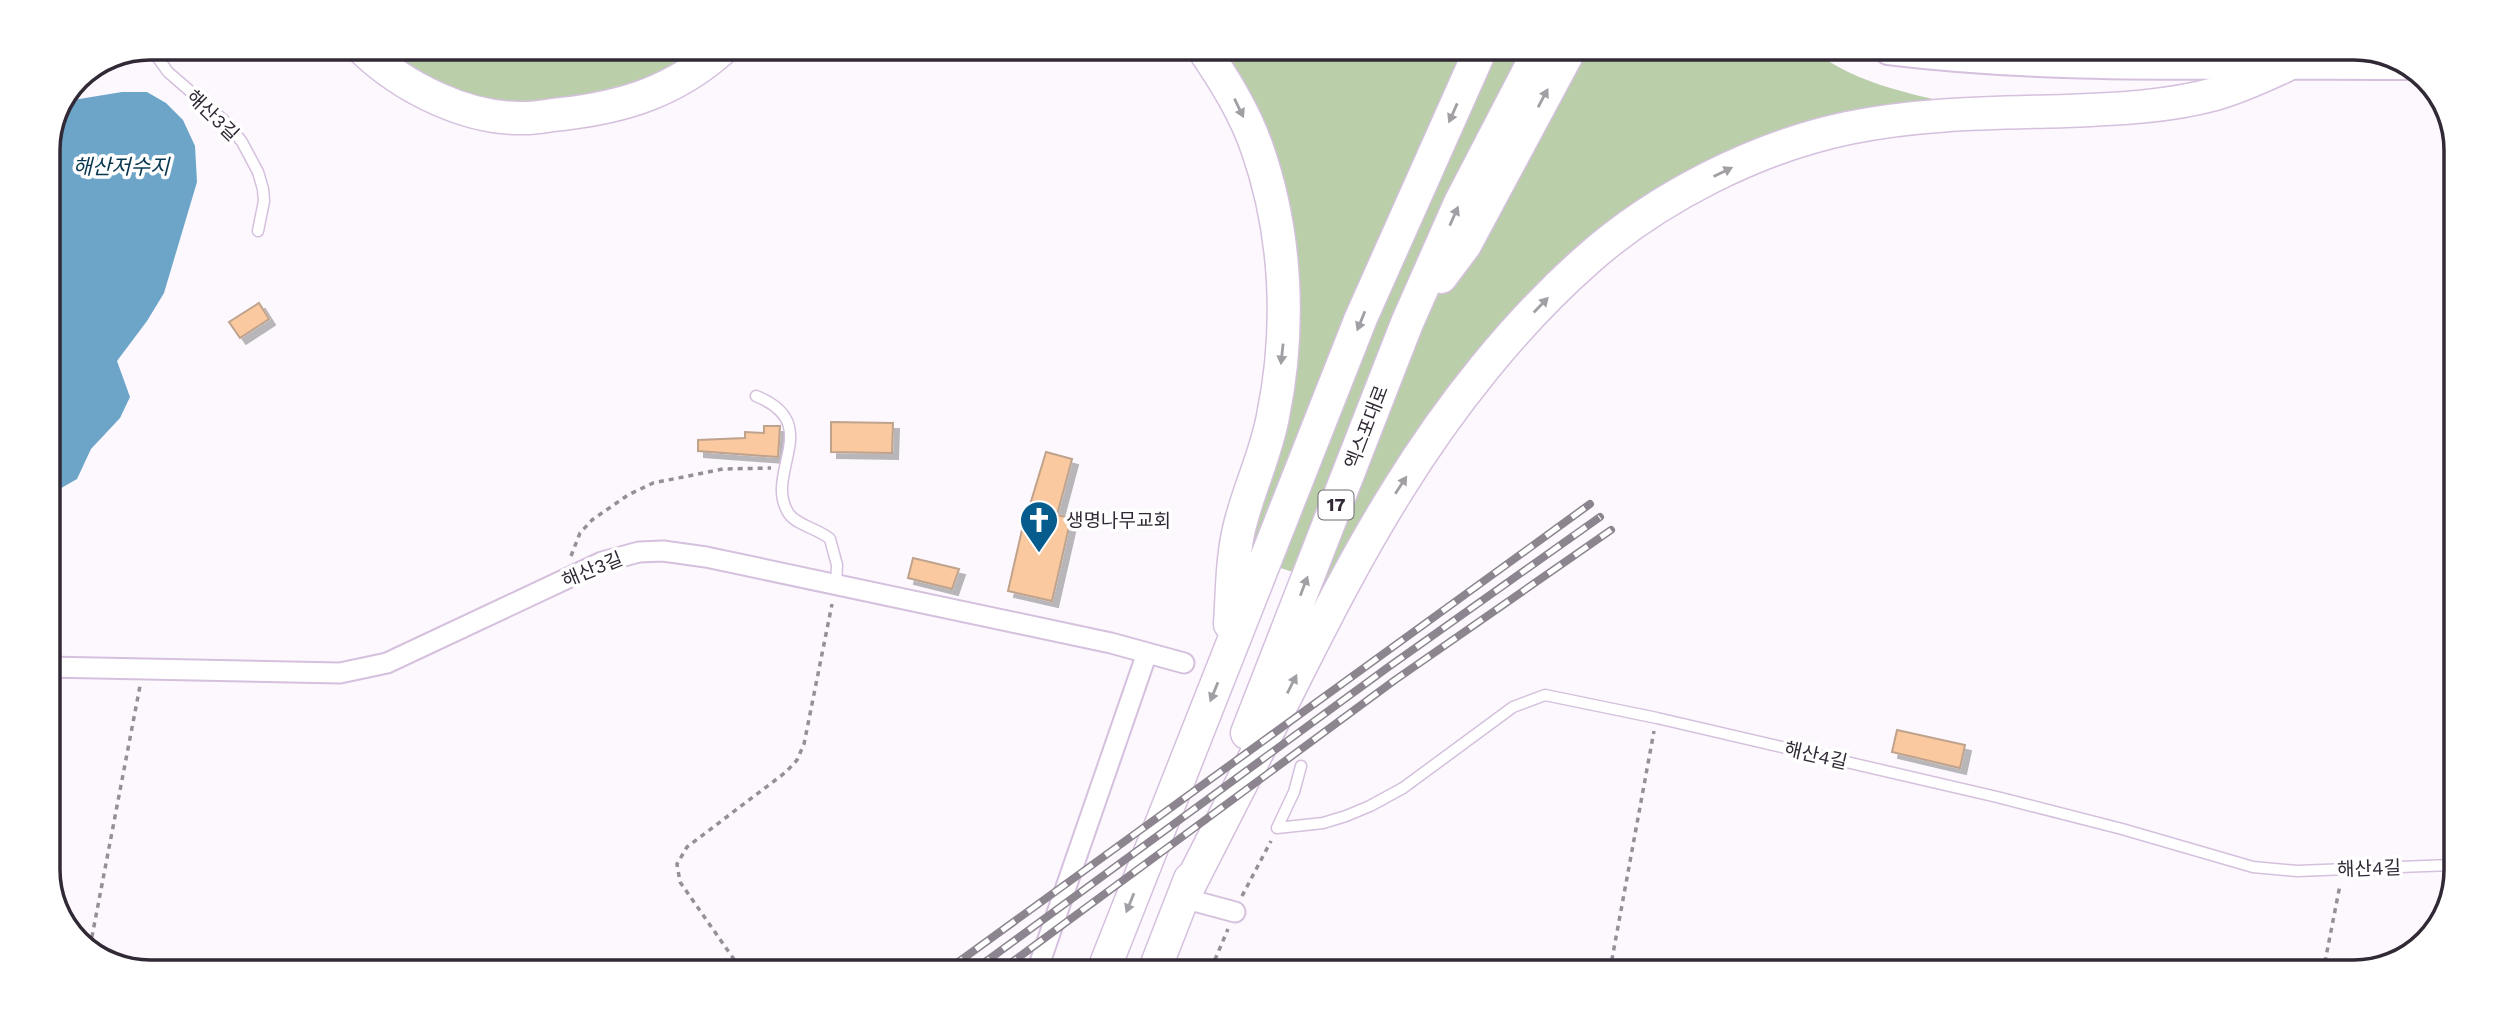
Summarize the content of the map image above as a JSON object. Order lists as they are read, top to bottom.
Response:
{
  "streets": {
    "highway": ["엑스포대로", "17"],
    "street": ["해산3길"],
    "lane": ["해산4길"]
  },
  "water": ["해산저수지"],
  "places": {
    "church": ["생명나무교회"]
  }
}
